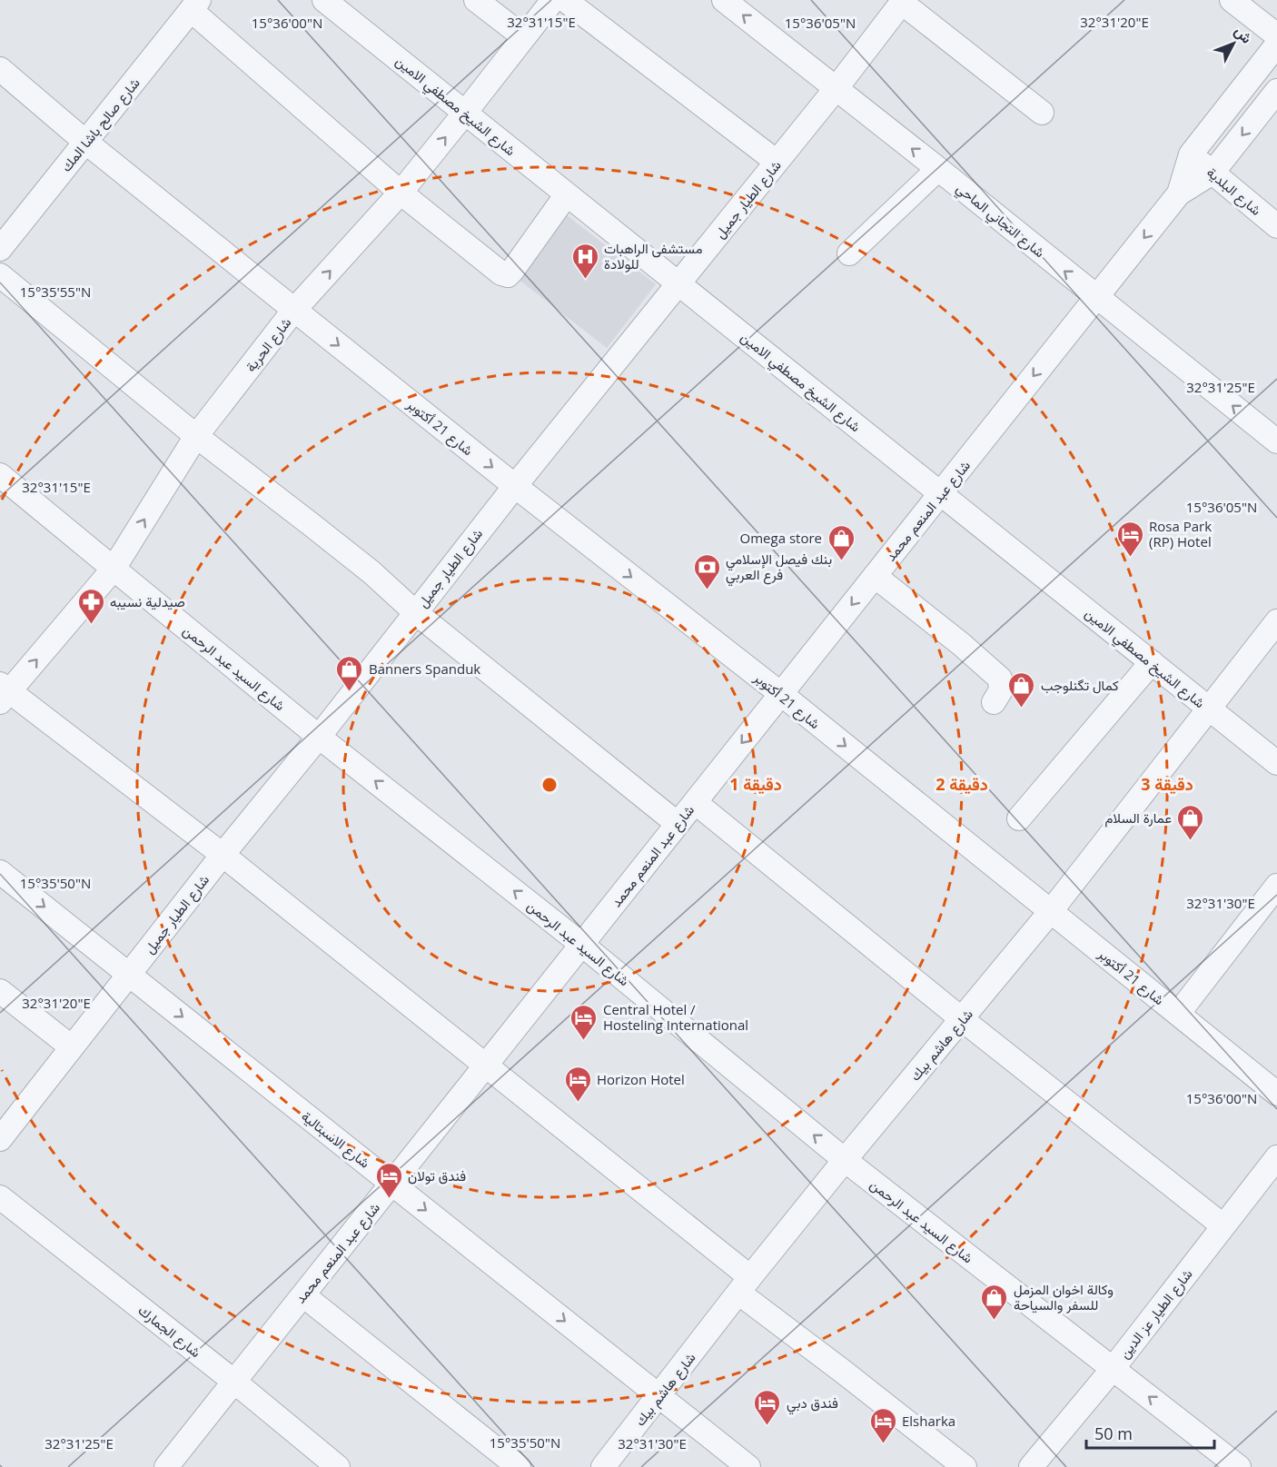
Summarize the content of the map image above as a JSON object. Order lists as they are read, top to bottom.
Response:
{
  "streets": {
    "street": [
      "شارع الشيخ مصطفي الامين",
      "شارع صالح باشا المك",
      "شارع البلدية",
      "شارع الطيار جميل",
      "شارع التجاني الماحي",
      "شارع الحرية",
      "شارع 21 أكتوبر",
      "شارع عبد المنعم محمد",
      "شارع السيد عبد الرحمن",
      "شارع هاشم بيك",
      "شارع الاسبتالية",
      "شارع الطيار عز الدين",
      "شارع الجمارك"
    ]
  },
  "crossings": [
    ["شارع الشيخ مصطفي الامين", "شارع الطيار جميل"],
    ["شارع الشيخ مصطفي الامين", "شارع الحرية"],
    ["شارع الشيخ مصطفي الامين", "شارع عبد المنعم محمد"],
    ["شارع الشيخ مصطفي الامين", "شارع هاشم بيك"],
    ["شارع صالح باشا المك", "شارع 21 أكتوبر"],
    ["شارع البلدية", "شارع عبد المنعم محمد"],
    ["شارع الطيار جميل", "شارع التجاني الماحي"],
    ["شارع الطيار جميل", "شارع 21 أكتوبر"],
    ["شارع الطيار جميل", "شارع السيد عبد الرحمن"],
    ["شارع الطيار جميل", "شارع الاسبتالية"],
    ["شارع التجاني الماحي", "شارع عبد المنعم محمد"],
    ["شارع الحرية", "شارع 21 أكتوبر"],
    ["شارع الحرية", "شارع السيد عبد الرحمن"],
    ["شارع 21 أكتوبر", "شارع عبد المنعم محمد"],
    ["شارع 21 أكتوبر", "شارع هاشم بيك"],
    ["شارع عبد المنعم محمد", "شارع السيد عبد الرحمن"],
    ["شارع عبد المنعم محمد", "شارع الاسبتالية"],
    ["شارع عبد المنعم محمد", "شارع الجمارك"],
    ["شارع السيد عبد الرحمن", "شارع هاشم بيك"],
    ["شارع السيد عبد الرحمن", "شارع الطيار عز الدين"],
    ["شارع هاشم بيك", "شارع الاسبتالية"]
  ],
  "one_way": ["شارع الحرية", "شارع عبد المنعم محمد"],
  "places": {
    "hospital": ["مستشفى الراهبات للولادة"],
    "hotel": [
      "Rosa Park (RP) Hotel",
      "Central Hotel / Hosteling International",
      "Horizon Hotel",
      "فندق تولان",
      "فندق دبي",
      "Elsharka"
    ],
    "shop": [
      "Omega store",
      "Banners Spanduk",
      "كمال تگنلوجب",
      "عمارة السلام",
      "وكالة اخوان المزمل للسفر والسياحة"
    ],
    "bank": ["بنك فيصل الإسلامي فرع العربي"],
    "pharmacy": ["صيدلية نسيبه"]
  },
  "scale_bar": "50 m",
  "north": "top right",
  "coordinates": [
    "32°31'20\"E",
    "32°31'15\"E",
    "15°36'00\"N",
    "15°36'05\"N",
    "15°35'55\"N",
    "32°31'25\"E",
    "15°35'50\"N",
    "32°31'30\"E"
  ],
  "rings": ["1 دقيقة", "2 دقيقة", "3 دقيقة"]
}
